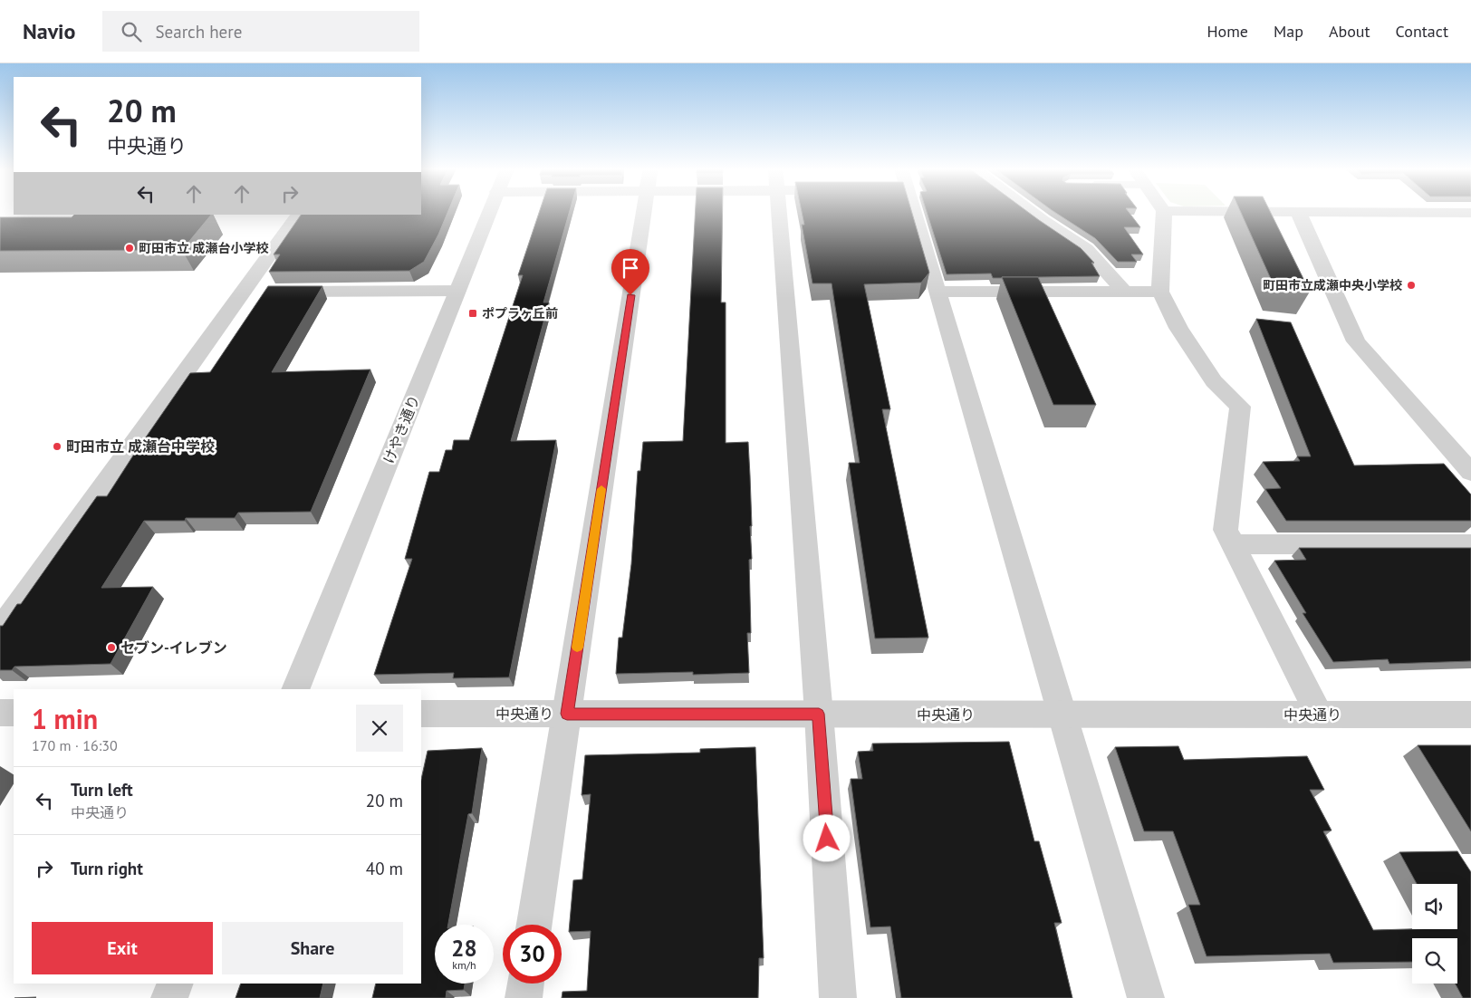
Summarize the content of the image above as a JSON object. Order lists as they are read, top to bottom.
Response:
{
  "streets": {
    "street": ["けやき通り", "中央通り"]
  },
  "places": {
    "other": [
      "町田市立 成瀬台小学校",
      "町田市立成瀬中央小学校",
      "町田市立 成瀬台中学校",
      "セブン-イレブン"
    ],
    "transit": ["ポプラヶ丘前"]
  },
  "page": {
    "header": "Navio",
    "search": "Search here",
    "nav": [
      "Home",
      "Map",
      "About",
      "Contact"
    ],
    "turn": ["20 m", "中央通り"],
    "heading": ["1 min", "170 m · 16:30"],
    "list": [
      {
        "name": "Turn left",
        "note": "中央通り",
        "value": "20 m"
      },
      {
        "name": "Turn right",
        "value": "40 m"
      }
    ],
    "buttons": ["Exit", "Share"],
    "speed": "28 km/h",
    "limit": "30"
  }
}
